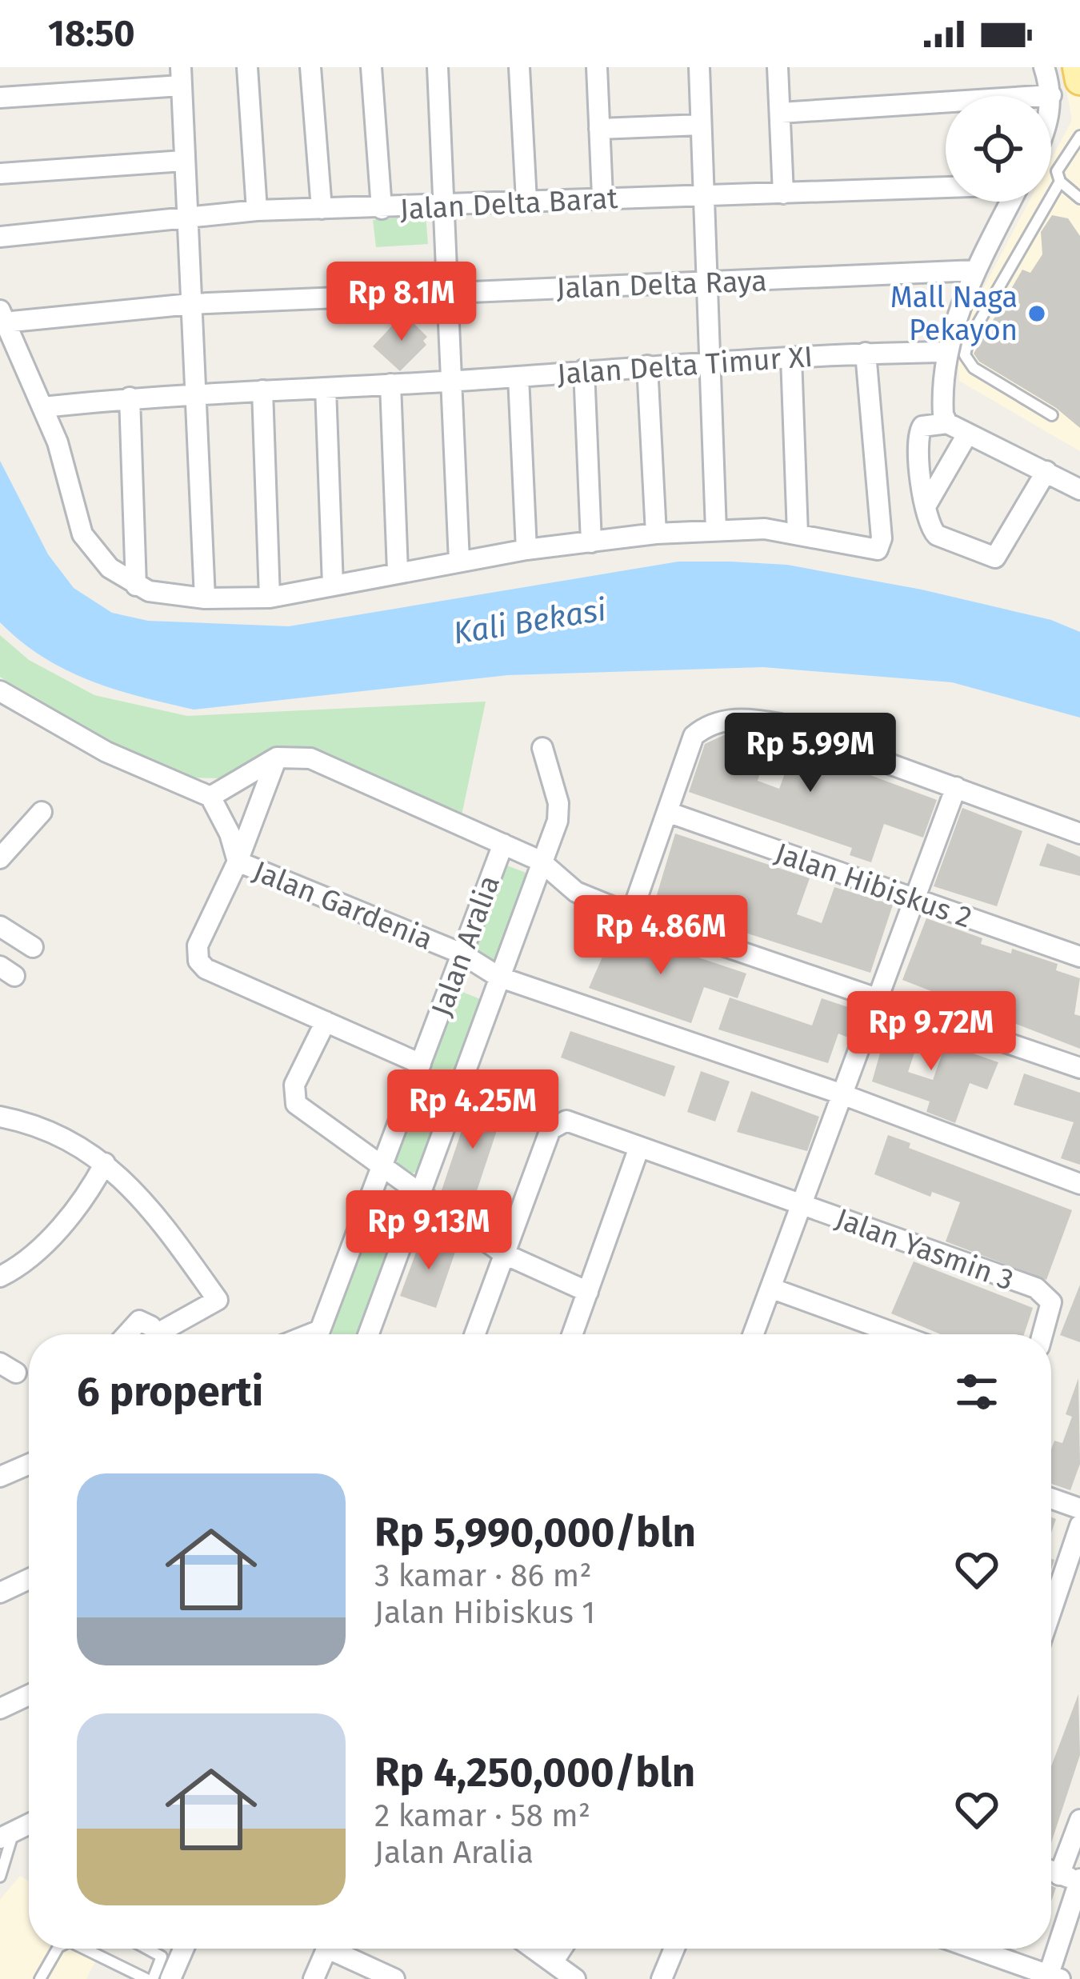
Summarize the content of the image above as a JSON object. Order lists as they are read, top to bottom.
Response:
{
  "streets": {
    "street": [
      "Jalan Delta Barat",
      "Jalan Delta Raya",
      "Jalan Delta Timur XI",
      "Jalan Hibiskus 2",
      "Jalan Gardenia",
      "Jalan Aralia",
      "Jalan Yasmin 3"
    ]
  },
  "crossings": [
    ["Jalan Gardenia", "Jalan Aralia"]
  ],
  "water": ["Kali Bekasi"],
  "places": ["Mall Naga Pekayon"],
  "page": {
    "status": "18:50",
    "price": [
      "Rp 8.1M",
      "Rp 5.99M",
      "Rp 4.86M",
      "Rp 9.72M",
      "Rp 4.25M",
      "Rp 9.13M"
    ],
    "heading": "6 properti",
    "list": [
      {
        "name": "Rp 5,990,000/bln",
        "note": "3 kamar · 86 m² · Jalan Hibiskus 1"
      },
      {
        "name": "Rp 4,250,000/bln",
        "note": "2 kamar · 58 m² · Jalan Aralia"
      }
    ]
  }
}
